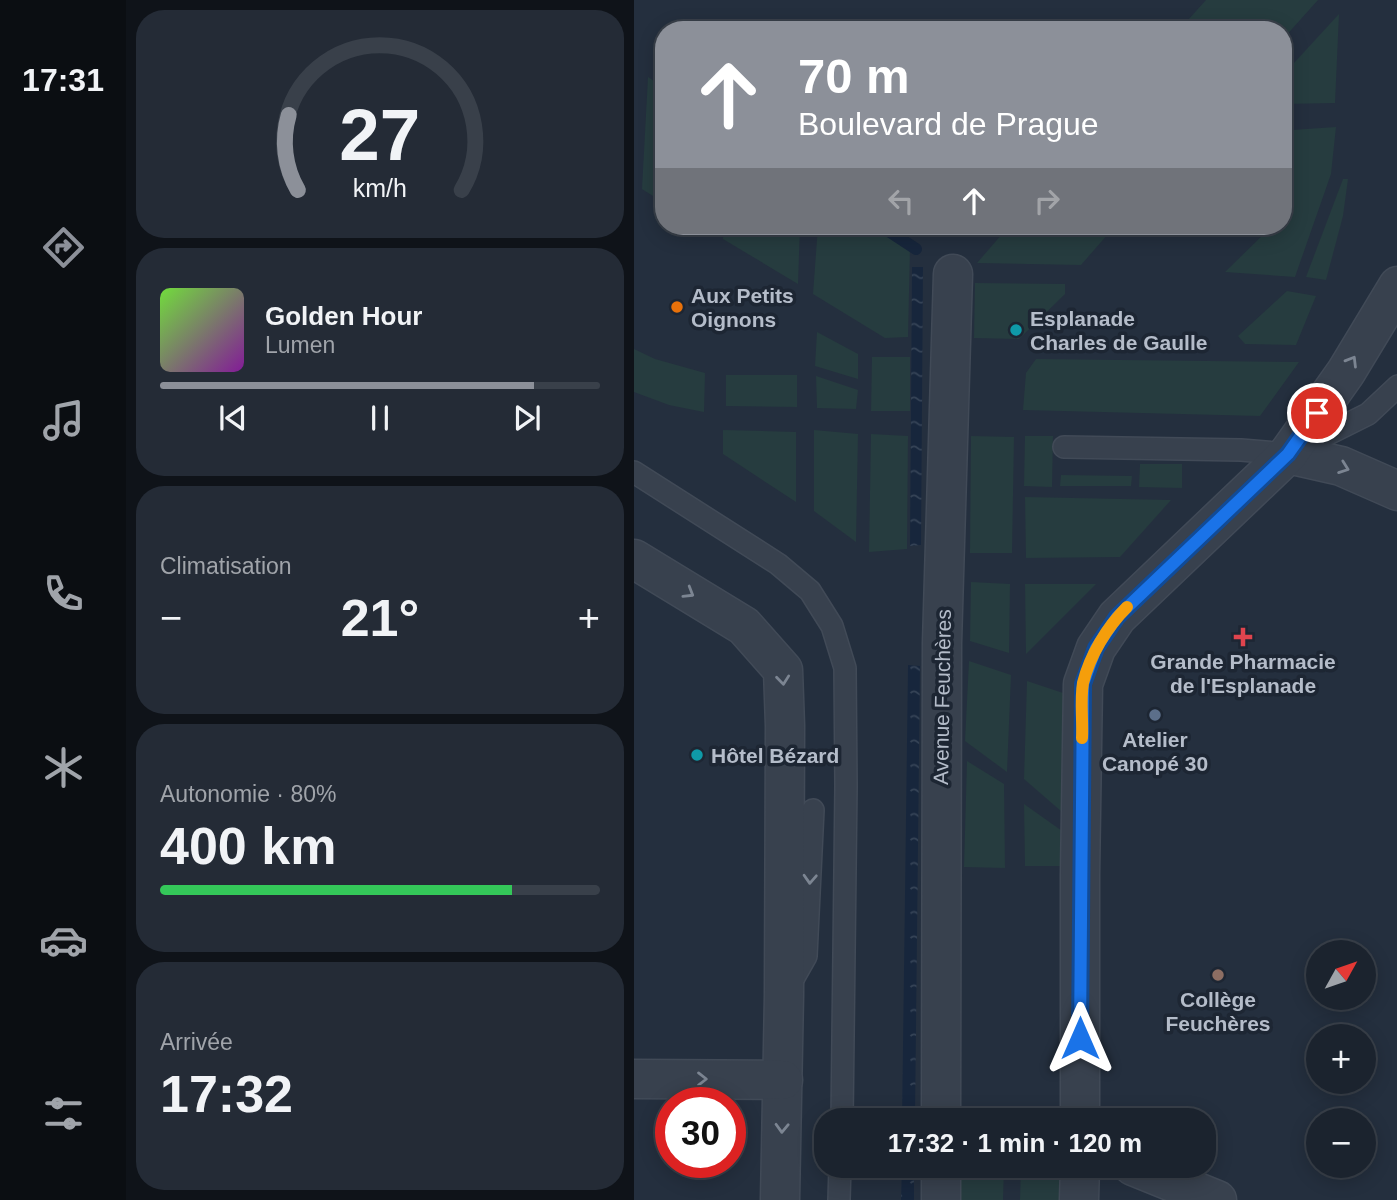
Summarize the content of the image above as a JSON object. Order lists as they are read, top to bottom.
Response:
{
  "streets": {
    "street": ["Avenue Feuchères"]
  },
  "places": {
    "other": [
      "Aux Petits Oignons",
      "Esplanade Charles de Gaulle",
      "Atelier Canopé 30",
      "Hôtel Bézard",
      "Collège Feuchères"
    ],
    "health": ["Grande Pharmacie de l'Esplanade"]
  },
  "north": "top right",
  "page": {
    "tabs": "17:31",
    "turn": ["70 m", "Boulevard de Prague"],
    "song": ["Golden Hour", "Lumen"],
    "tile": [
      "Climatisation",
      ["Autonomie · 80%", "400 km"],
      ["Arrivée", "17:32"]
    ],
    "heat": ["−", "21°", "+"],
    "map_buttons": ["+", "−"],
    "limit": "30",
    "trip": "17:32 · 1 min · 120 m",
    "gauge": ["27", "km/h"]
  }
}
